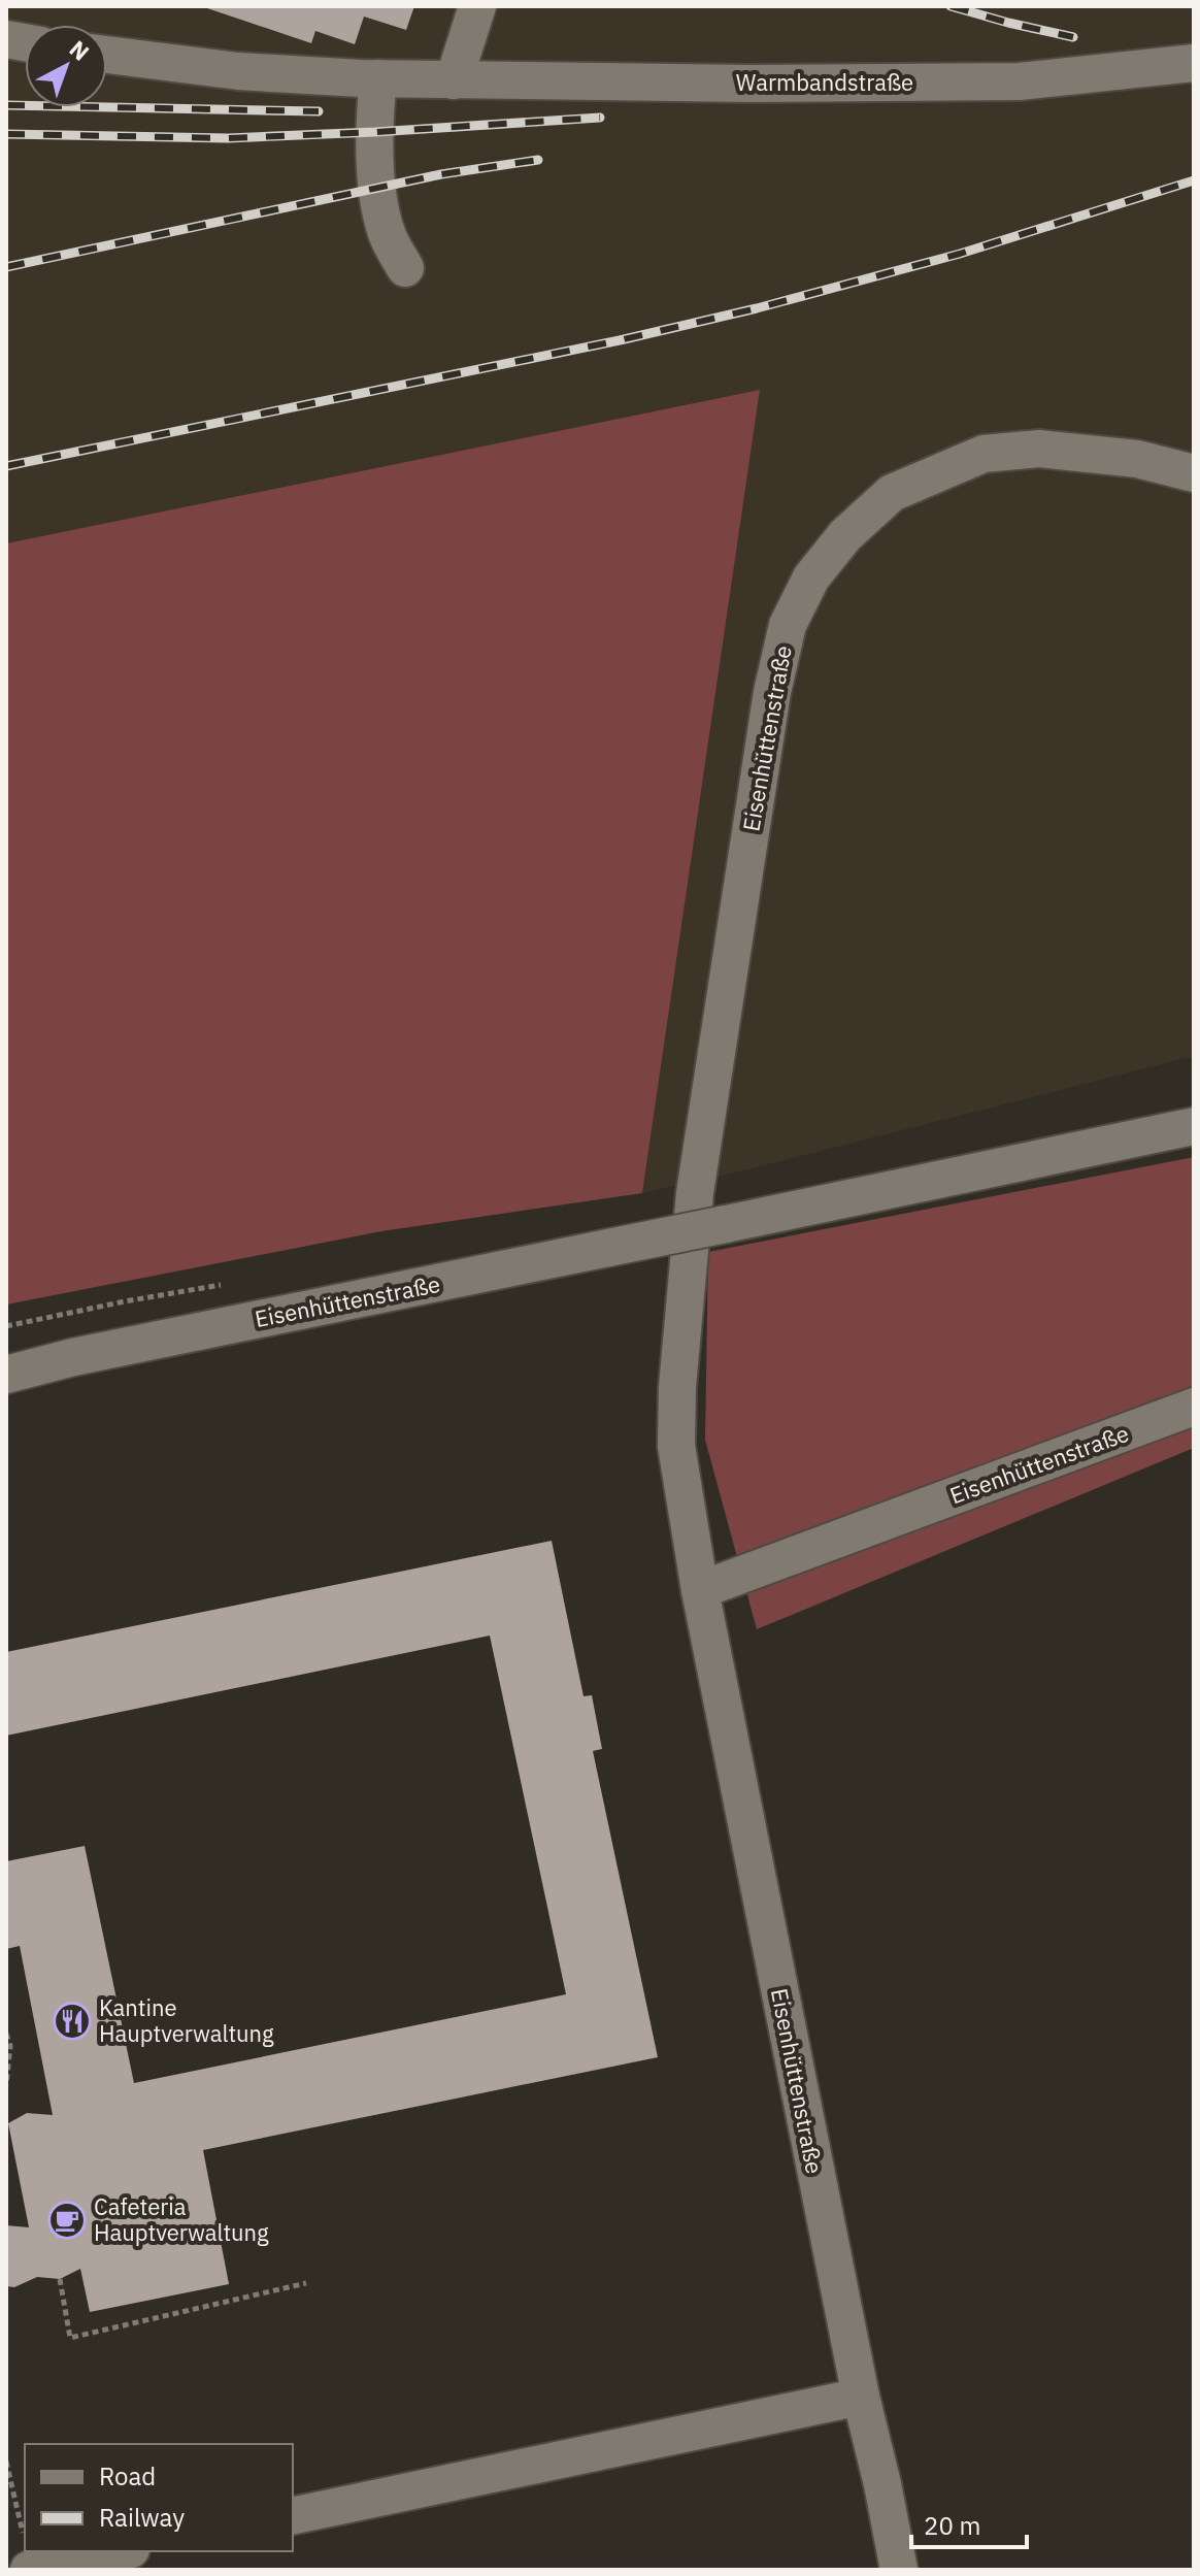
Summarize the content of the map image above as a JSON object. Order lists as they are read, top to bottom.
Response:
{
  "streets": {
    "street": ["Warmbandstraße", "Eisenhüttenstraße"]
  },
  "places": {
    "restaurant": ["Kantine Hauptverwaltung"],
    "cafe": ["Cafeteria Hauptverwaltung"]
  },
  "legend": ["Road", "Railway"],
  "scale_bar": "20 m",
  "north": "top right"
}
